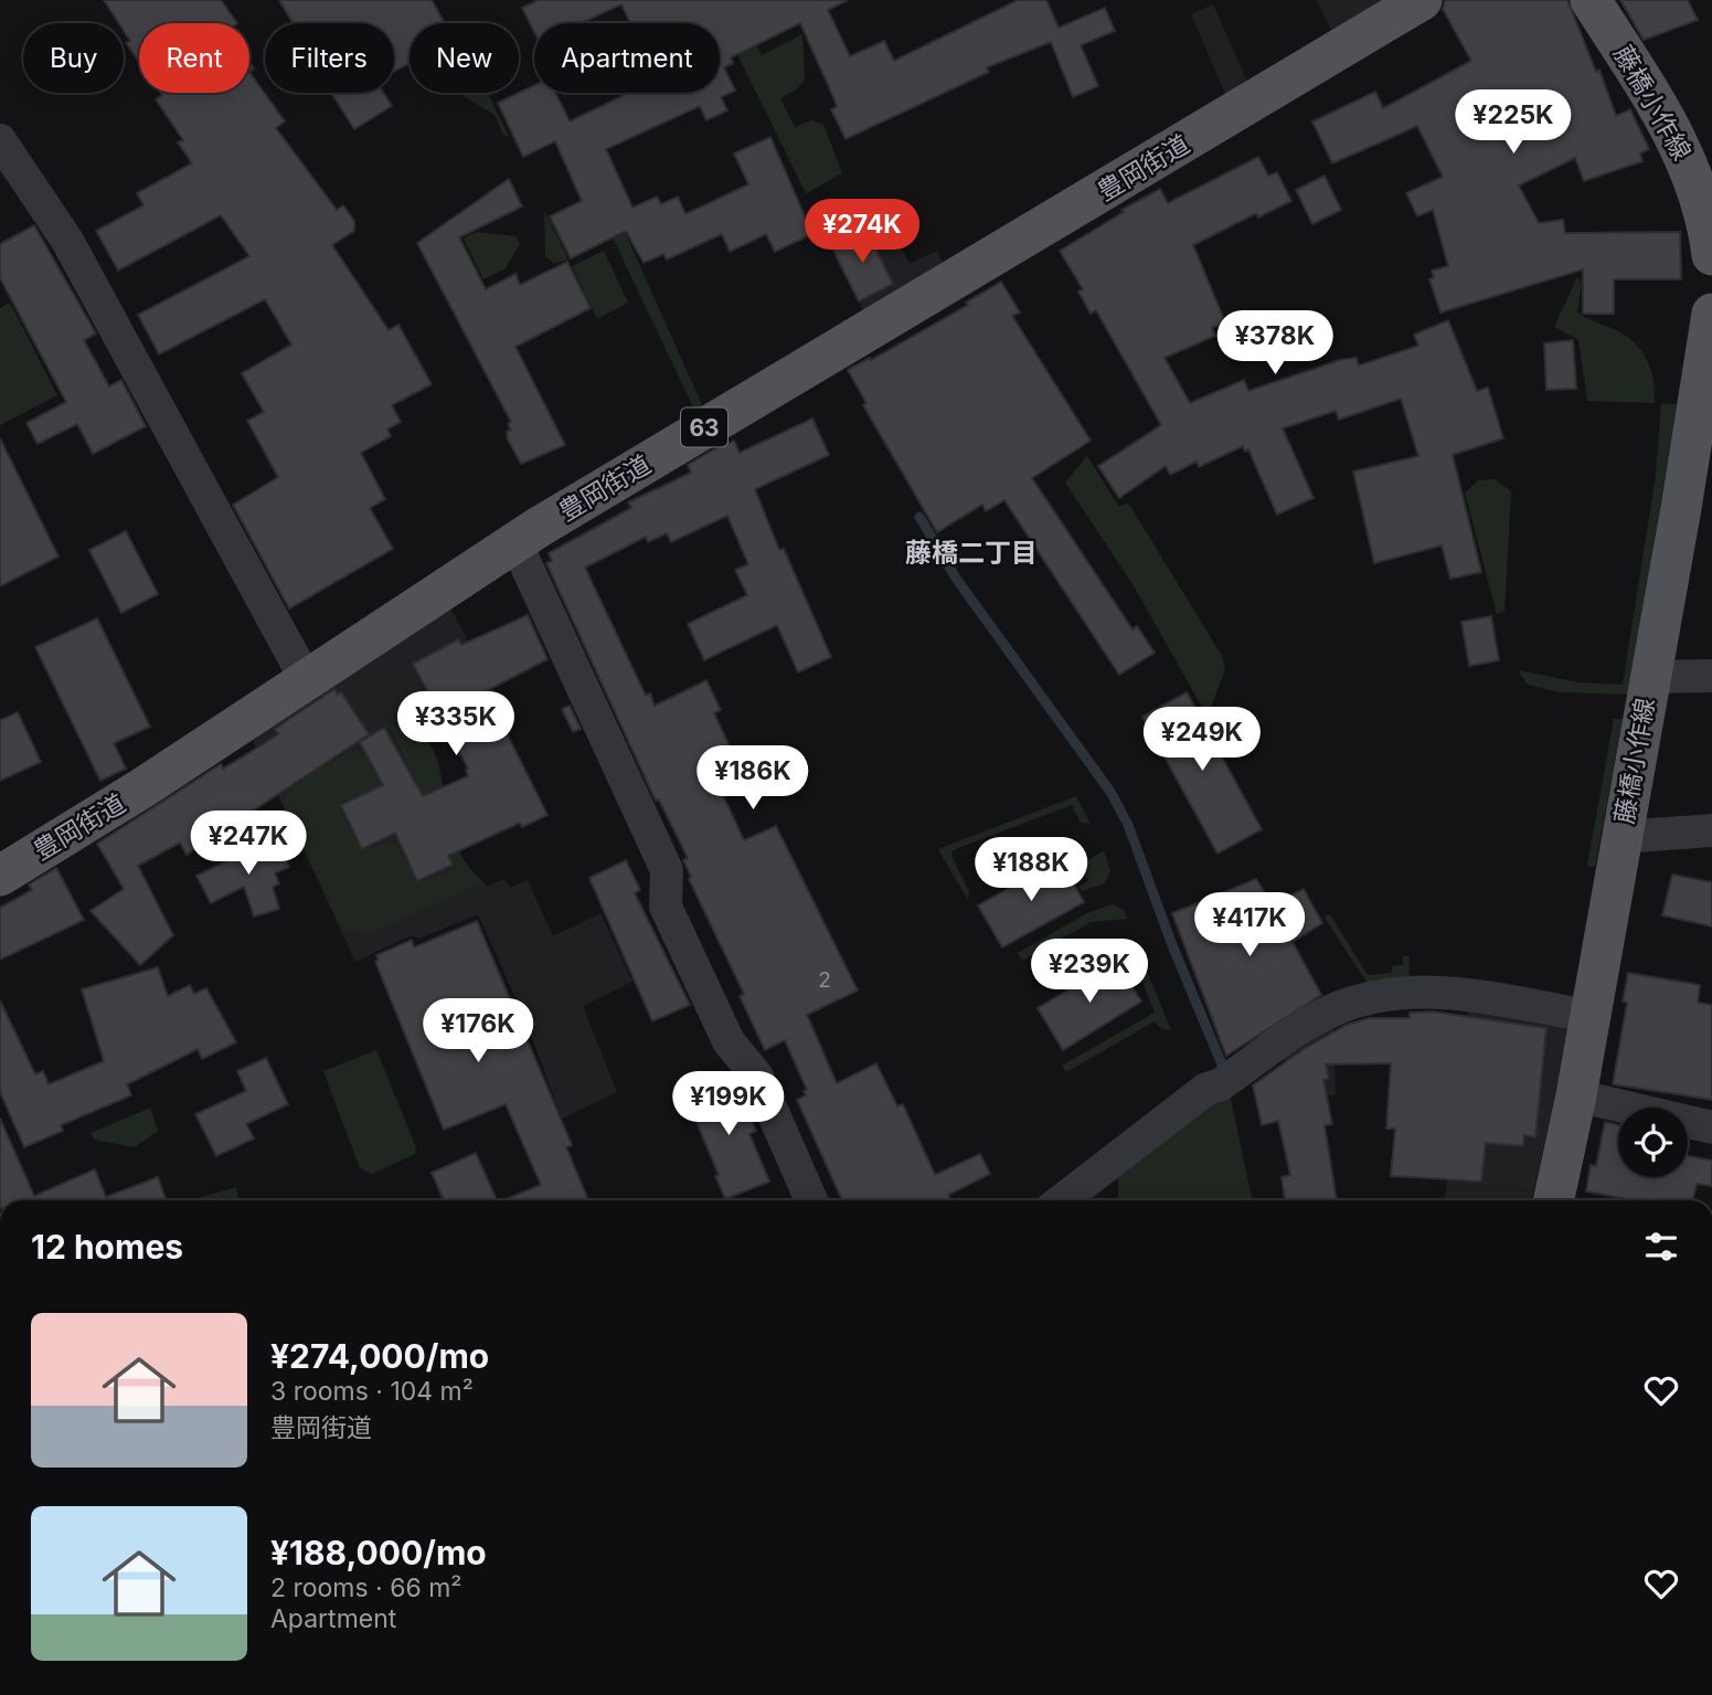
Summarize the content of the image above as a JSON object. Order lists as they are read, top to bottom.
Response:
{
  "streets": {
    "main road": ["藤橋小作線", "豊岡街道", "63"]
  },
  "districts": ["藤橋二丁目"],
  "house_numbers": ["2"],
  "page": {
    "chip": [
      "Buy",
      "Rent",
      "Filters",
      "New",
      "Apartment"
    ],
    "price": [
      "¥225K",
      "¥274K",
      "¥378K",
      "¥335K",
      "¥249K",
      "¥186K",
      "¥247K",
      "¥188K",
      "¥417K",
      "¥239K",
      "¥176K",
      "¥199K"
    ],
    "heading": "12 homes",
    "list": [
      {
        "name": "¥274,000/mo",
        "note": "3 rooms · 104 m² · 豊岡街道"
      },
      {
        "name": "¥188,000/mo",
        "note": "2 rooms · 66 m² · Apartment"
      }
    ]
  }
}
